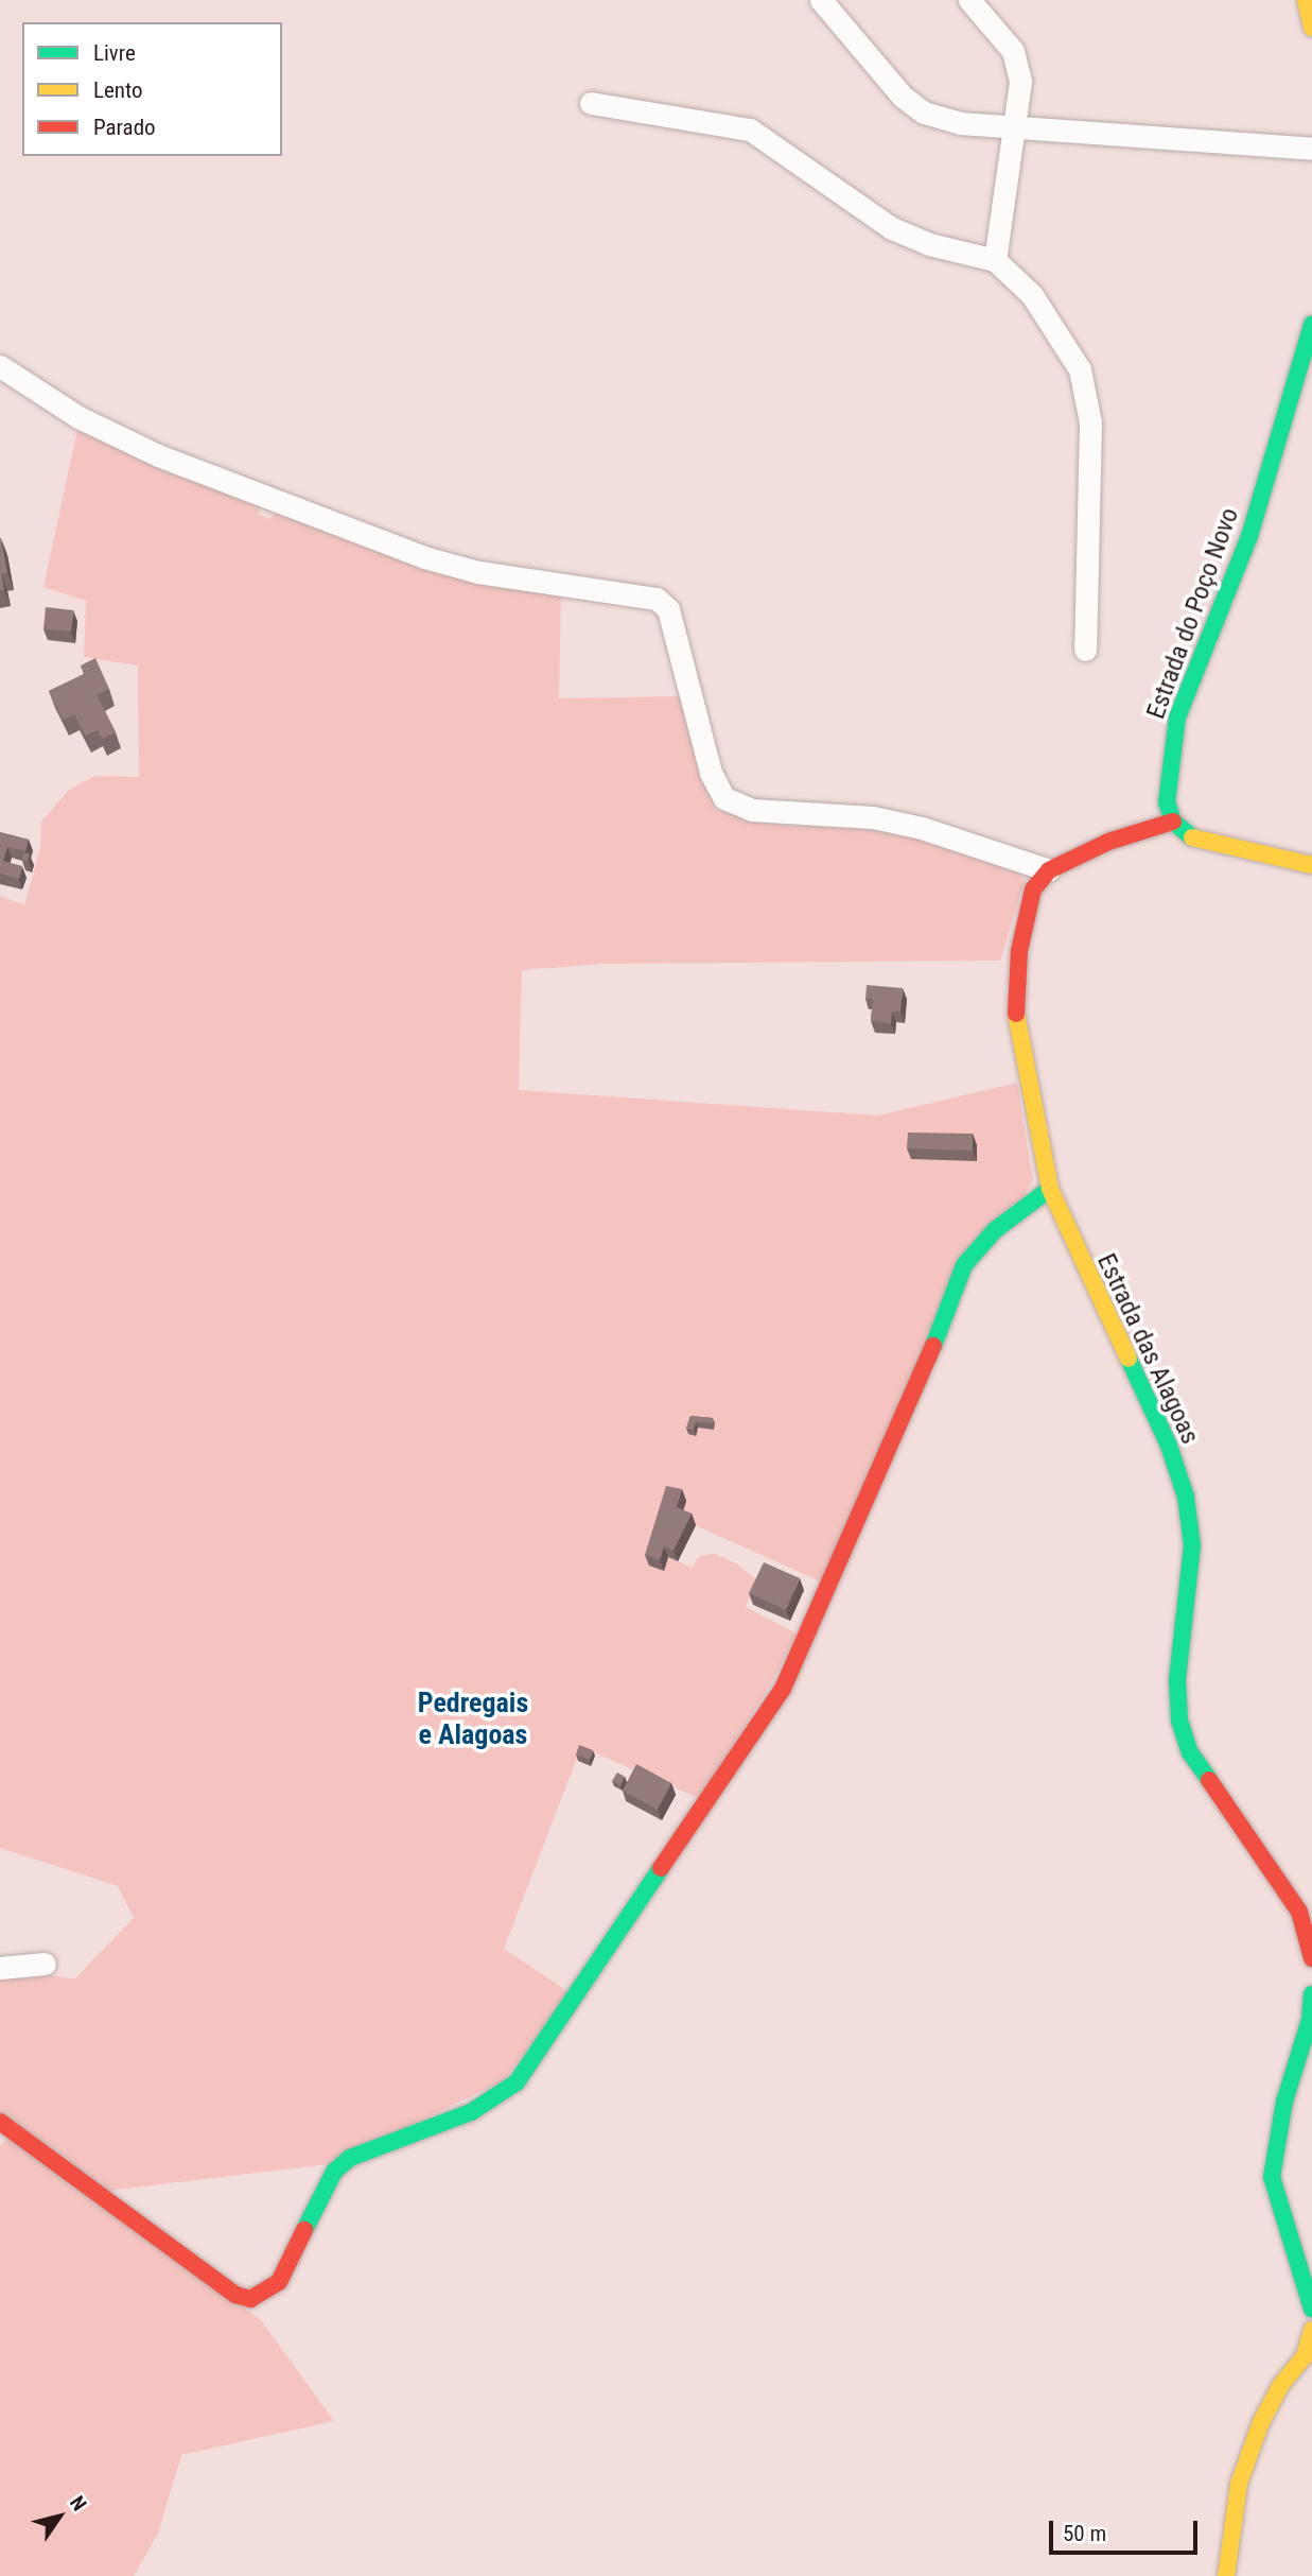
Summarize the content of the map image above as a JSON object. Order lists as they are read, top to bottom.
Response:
{
  "streets": {
    "street": ["Estrada do Poço Novo", "Estrada das Alagoas"]
  },
  "districts": ["Pedregais e Alagoas"],
  "legend": ["Livre", "Lento", "Parado"],
  "scale_bar": "50 m",
  "north": "top right"
}
